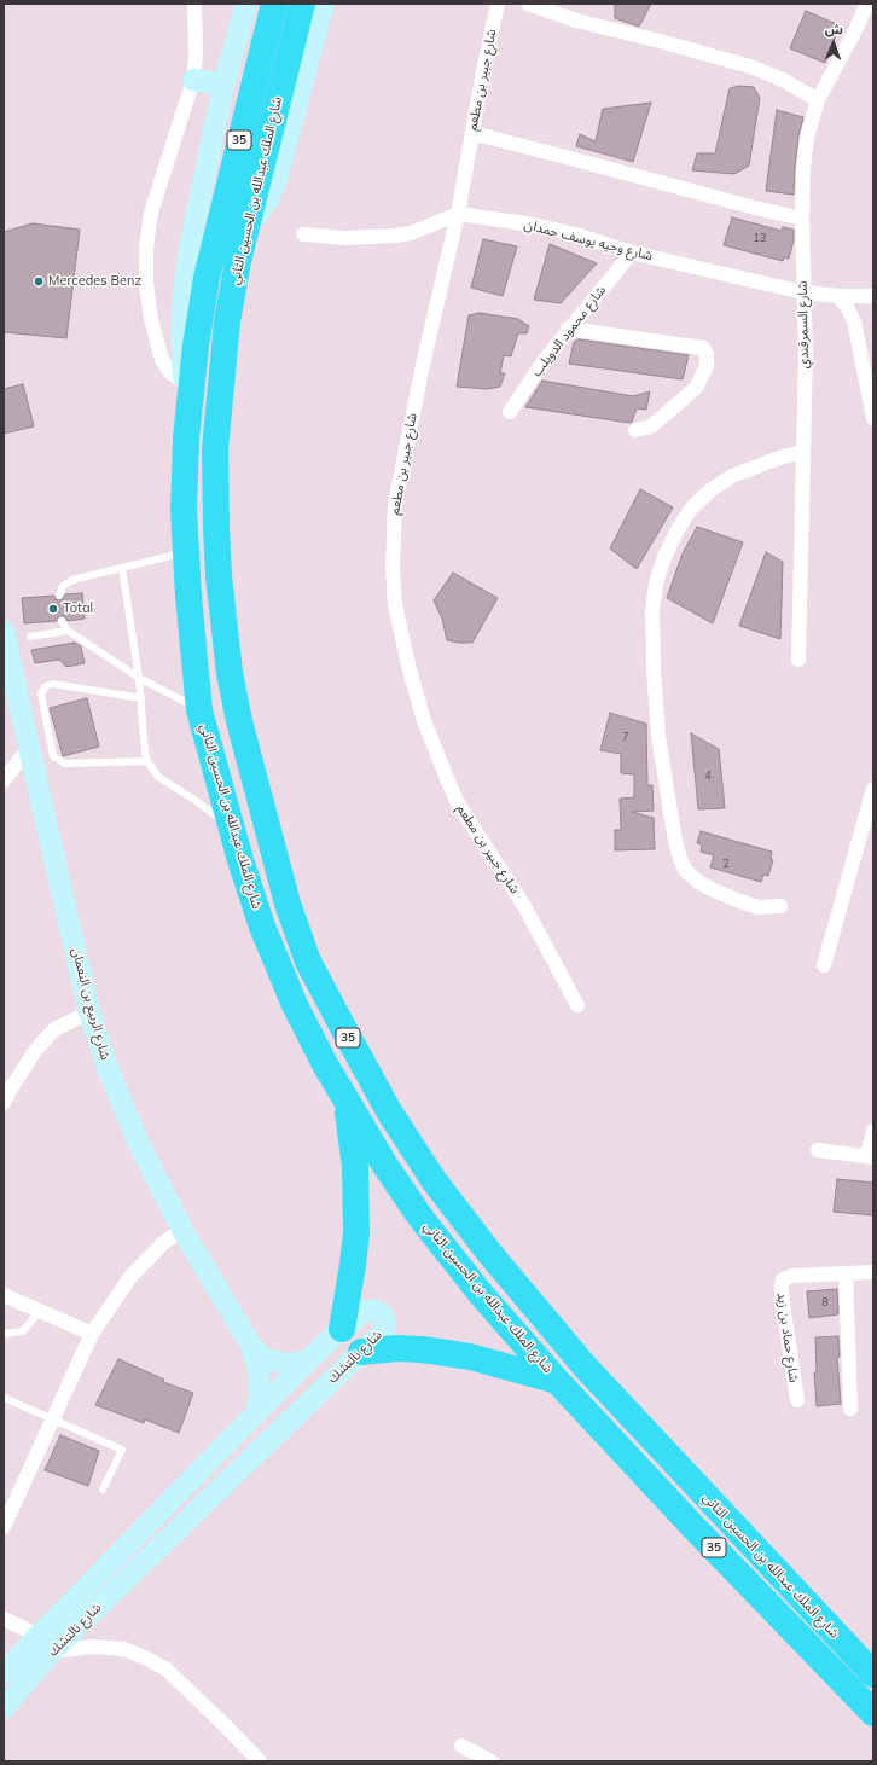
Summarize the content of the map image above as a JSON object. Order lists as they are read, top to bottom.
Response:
{
  "streets": {
    "highway": ["35", "شارع الملك عبدالله بن الحسين الثاني"],
    "main road": ["شارع الربيع بن النعمان", "شارع نالتشك"],
    "street": [
      "شارع جبير بن مطعم",
      "شارع وجيه يوسف حمدان",
      "شارع السمرقندي",
      "شارع محمود الدويلب",
      "شارع حماد بن زيد"
    ]
  },
  "crossings": [
    ["شارع جبير بن مطعم", "شارع وجيه يوسف حمدان"],
    ["شارع وجيه يوسف حمدان", "شارع السمرقندي"],
    ["شارع وجيه يوسف حمدان", "شارع محمود الدويلب"],
    ["شارع الربيع بن النعمان", "شارع نالتشك"]
  ],
  "places": ["Mercedes Benz", "Total"],
  "house_numbers": [
    "13",
    "7",
    "4",
    "2",
    "8"
  ],
  "north": "top"
}
